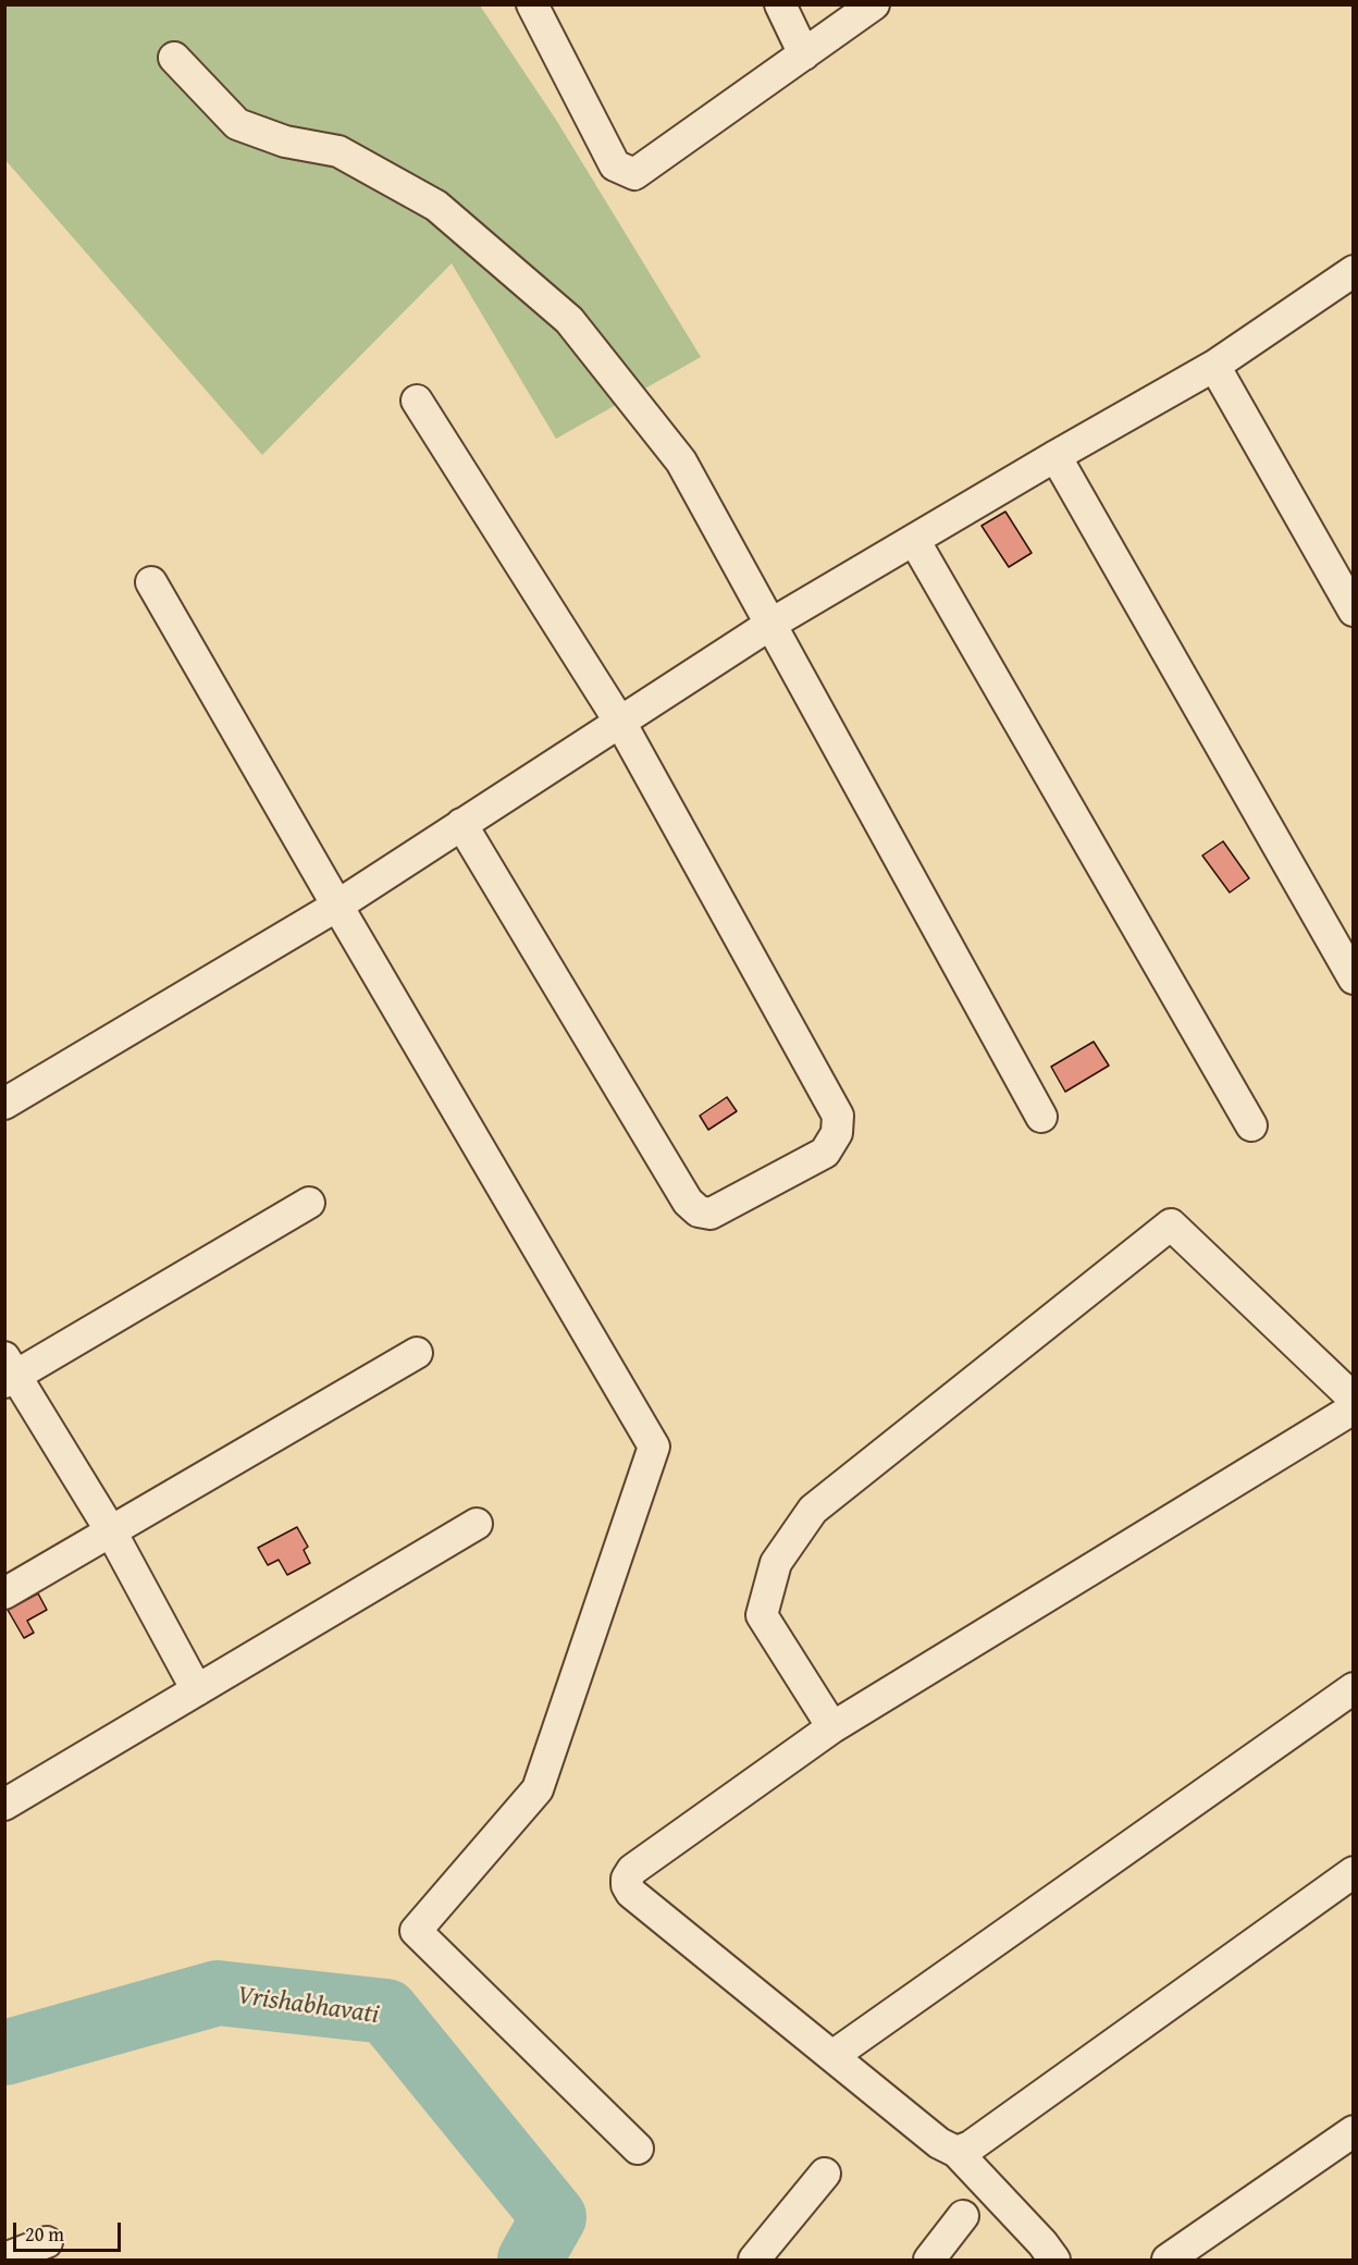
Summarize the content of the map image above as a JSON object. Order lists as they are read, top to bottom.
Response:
{
  "water": ["Vrishabhavati"],
  "scale_bar": "20 m"
}
